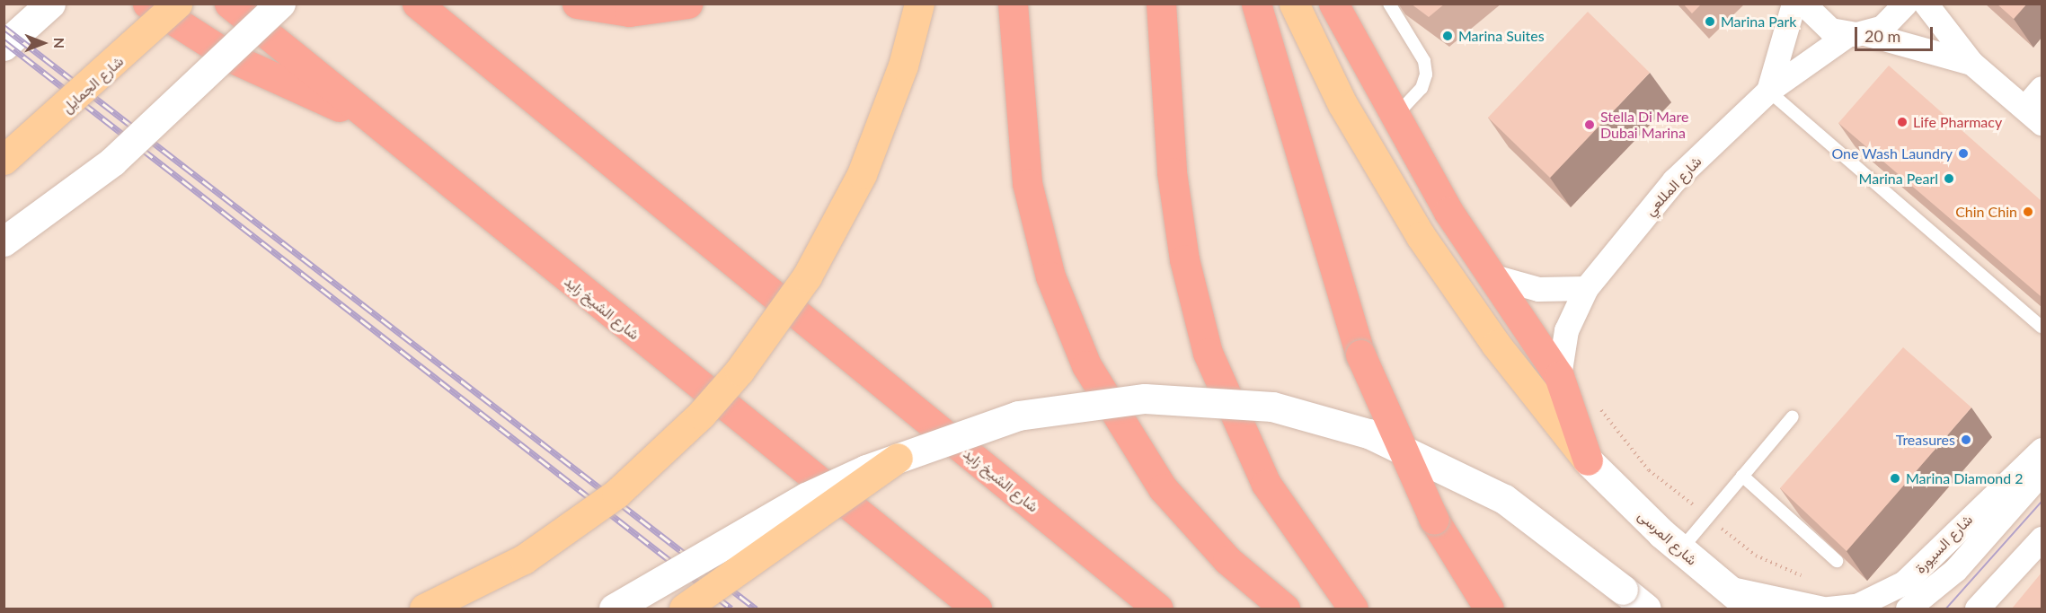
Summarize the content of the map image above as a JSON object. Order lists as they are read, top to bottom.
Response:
{
  "streets": {
    "highway": ["شارع الشيخ زايد"],
    "main road": ["شارع الجمايل", "شارع المرسى"],
    "street": ["شارع المللعي", "شارع السيورة"]
  },
  "places": [
    "Marina Park",
    "Marina Suites",
    "Life Pharmacy",
    "Stella Di Mare Dubai Marina",
    "One Wash Laundry",
    "Marina Pearl",
    "Chin Chin",
    "Treasures",
    "Marina Diamond 2"
  ],
  "scale_bar": "20 m",
  "north": "right"
}
